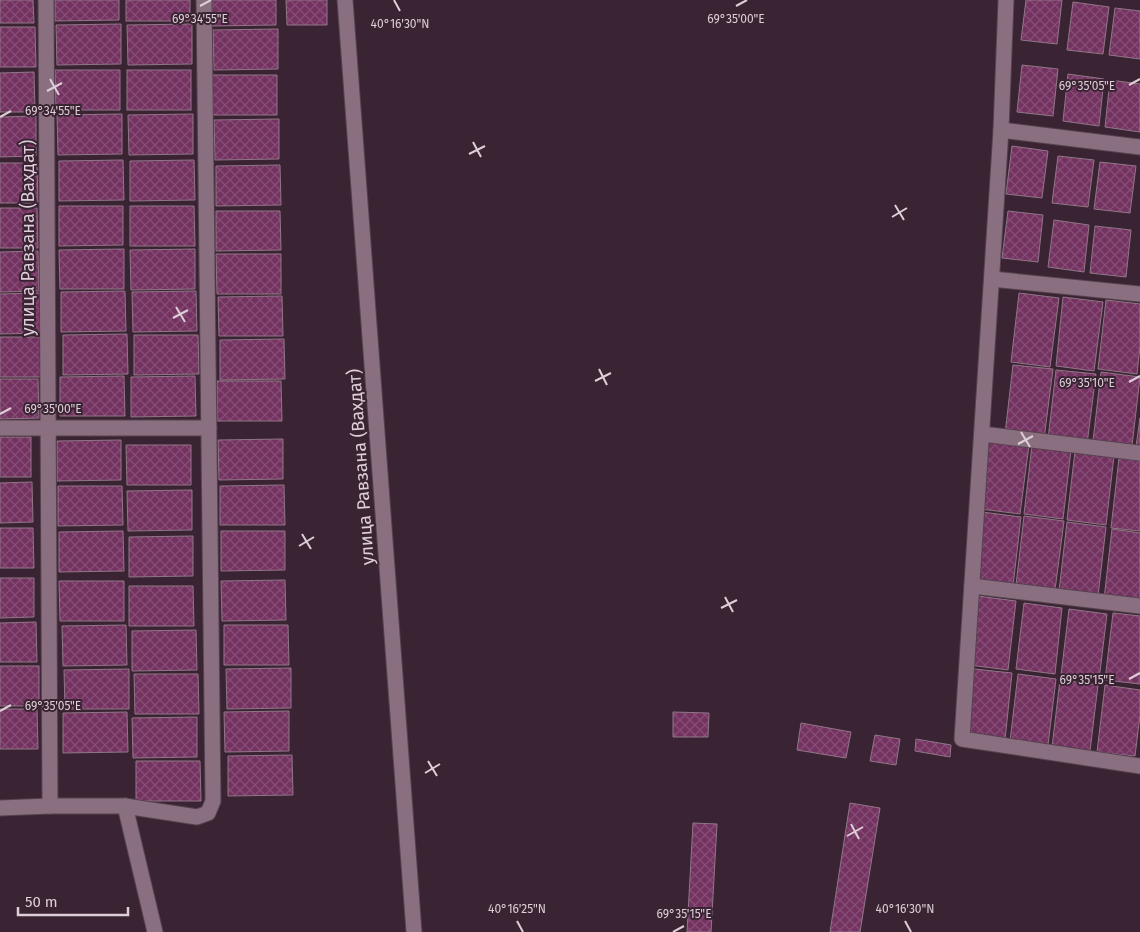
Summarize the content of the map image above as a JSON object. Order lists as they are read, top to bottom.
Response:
{
  "streets": {
    "street": ["улица Равзана (Вахдат)"]
  },
  "scale_bar": "50 m",
  "coordinates": [
    "69°34'55\"E",
    "69°35'00\"E",
    "40°16'30\"N",
    "69°35'05\"E",
    "69°35'10\"E",
    "69°35'15\"E",
    "40°16'25\"N"
  ]
}
